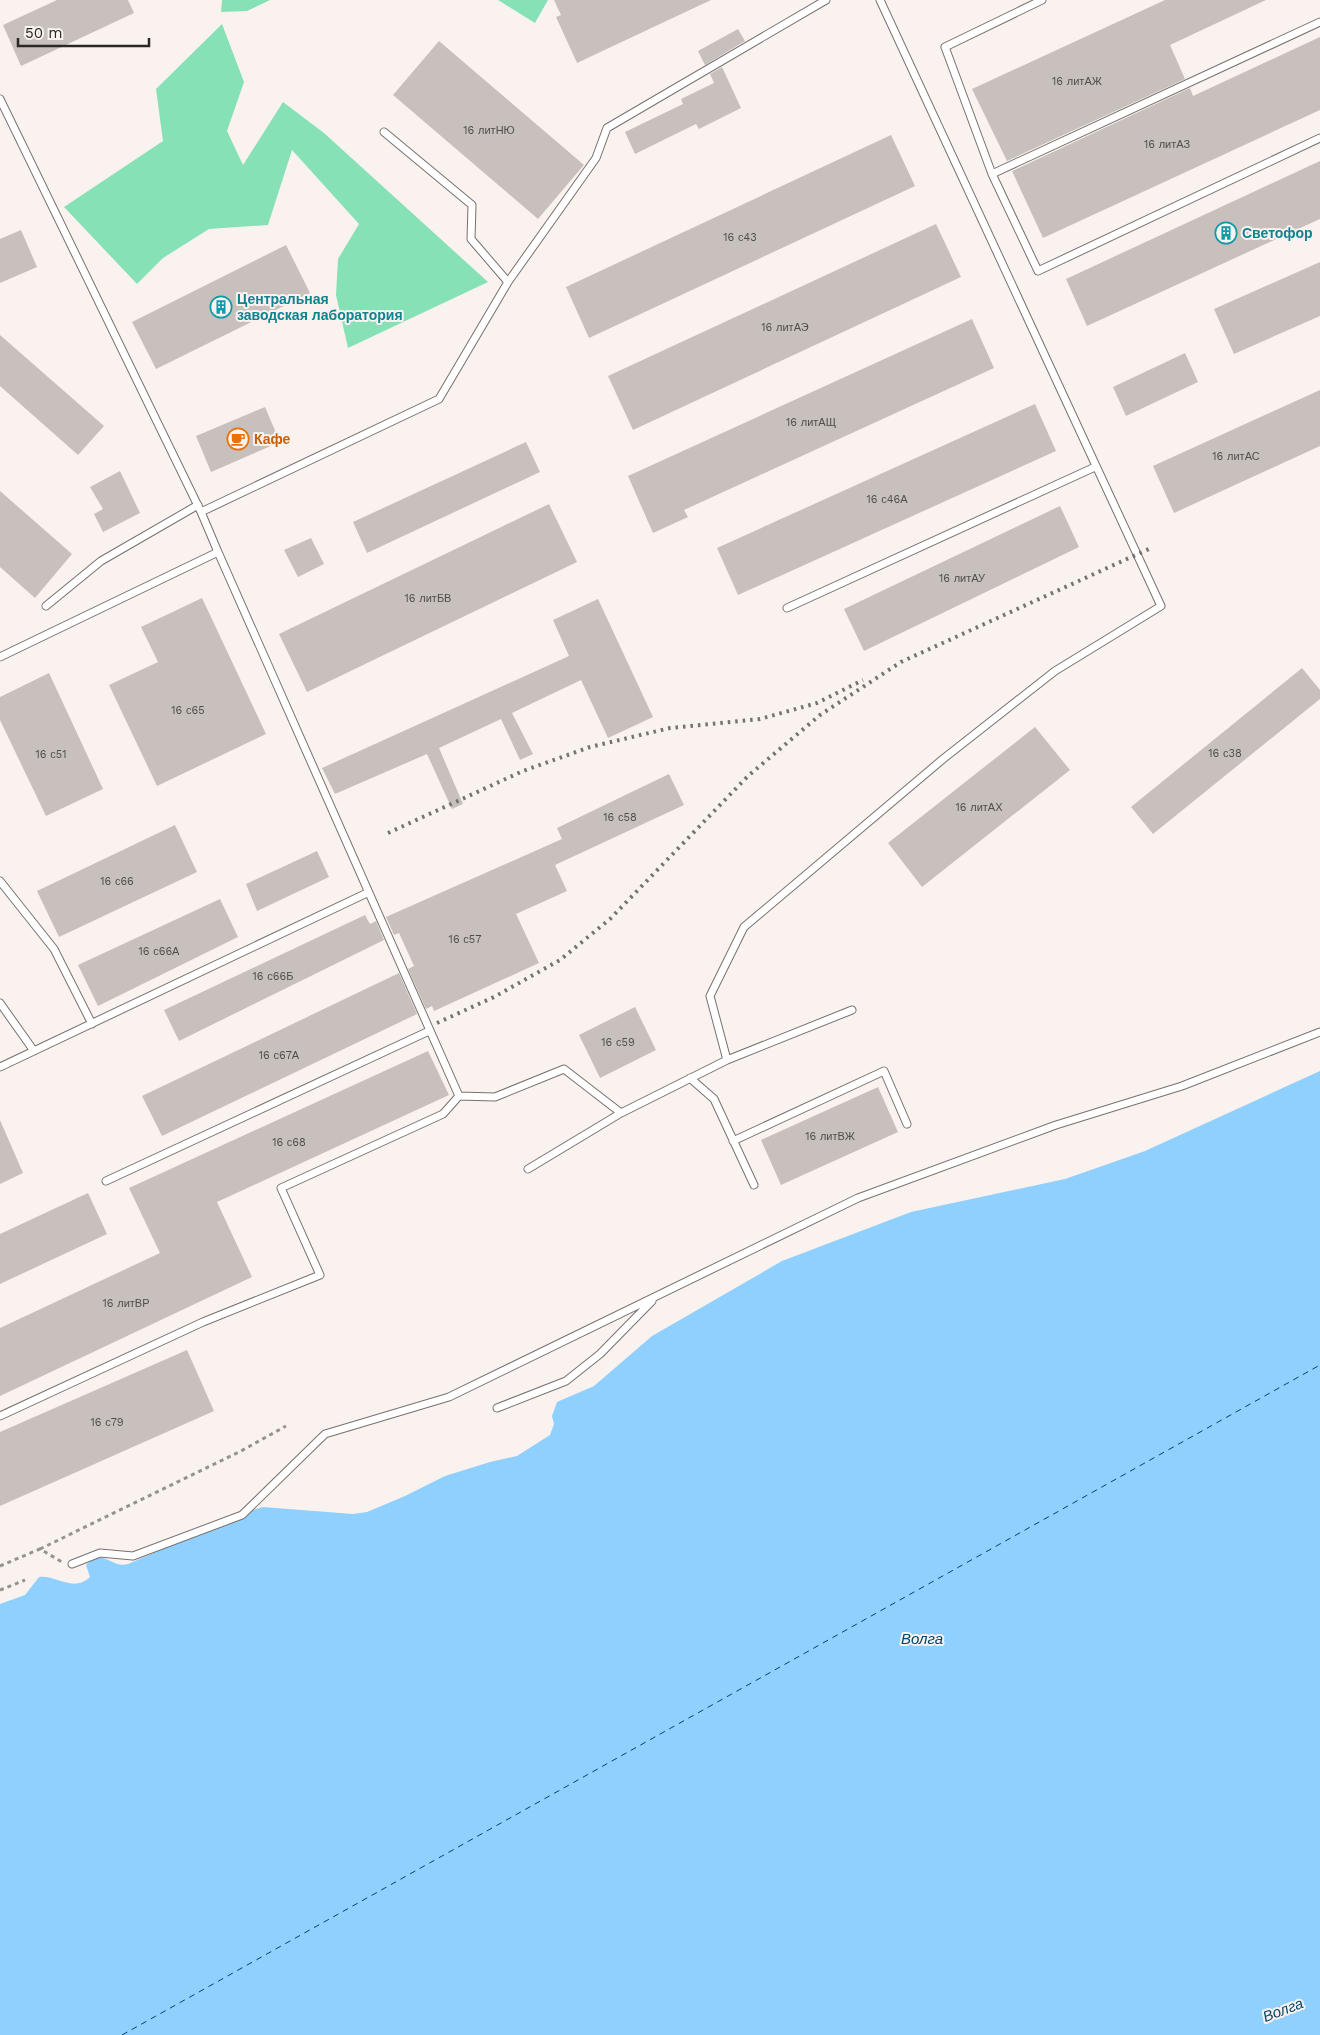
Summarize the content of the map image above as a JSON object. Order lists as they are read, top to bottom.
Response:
{
  "water": ["Волга"],
  "places": {
    "building": ["Светофор", "Центральная заводская лаборатория"],
    "cafe": ["Кафе"]
  },
  "house_numbers": [
    "16 литАЖ",
    "16 литНЮ",
    "16 литАЗ",
    "16 с43",
    "16 литАЭ",
    "16 литАЩ",
    "16 литАС",
    "16 с46А",
    "16 литАУ",
    "16 литБВ",
    "16 с65",
    "16 с38",
    "16 с51",
    "16 литАХ",
    "16 с58",
    "16 с66",
    "16 с57",
    "16 с66А",
    "16 с66Б",
    "16 с59",
    "16 с67А",
    "16 литВЖ",
    "16 с68",
    "16 литВР",
    "16 с79"
  ],
  "scale_bar": "50 m"
}
